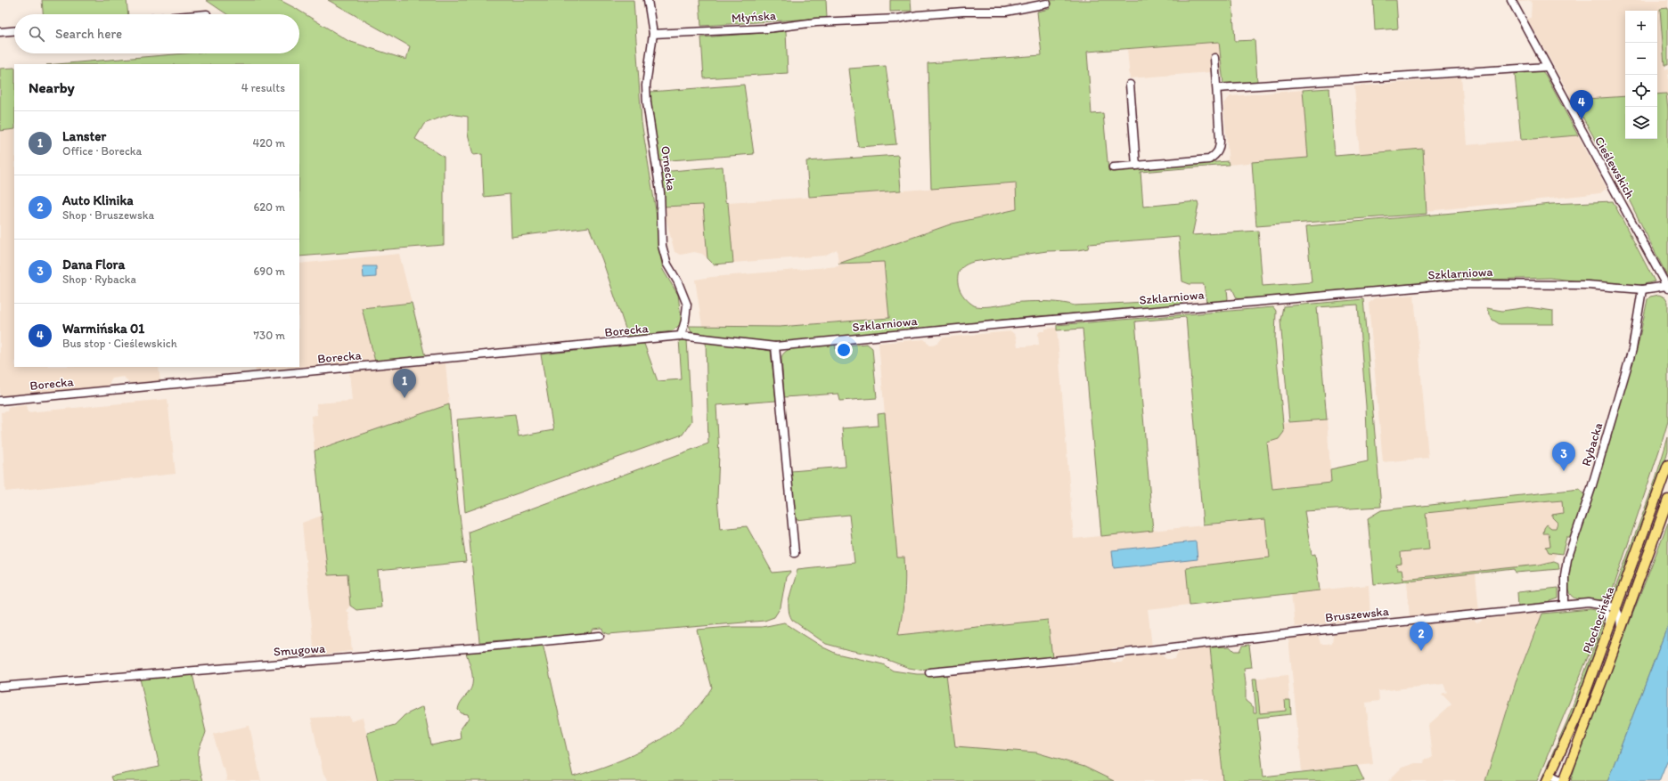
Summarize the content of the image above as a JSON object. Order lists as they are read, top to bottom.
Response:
{
  "streets": {
    "main road": ["Płochocińska"],
    "street": [
      "Młyńska",
      "Cieślewskich",
      "Ornecka",
      "Szklarniowa",
      "Borecka",
      "Rybacka",
      "Bruszewska",
      "Smugowa"
    ]
  },
  "crossings": [
    ["Młyńska", "Ornecka"],
    ["Cieślewskich", "Szklarniowa"],
    ["Ornecka", "Szklarniowa"],
    ["Ornecka", "Borecka"],
    ["Szklarniowa", "Borecka"],
    ["Szklarniowa", "Rybacka"],
    ["Rybacka", "Bruszewska"],
    ["Bruszewska", "Płochocińska"]
  ],
  "page": {
    "map_buttons": ["+", "−"],
    "search": "Search here",
    "heading": ["Nearby", "4 results"],
    "pins": [
      "4",
      "1",
      "3",
      "2"
    ],
    "list": [
      {
        "mark": "1",
        "name": "Lanster",
        "note": "Office · Borecka",
        "value": "420 m"
      },
      {
        "mark": "2",
        "name": "Auto Klinika",
        "note": "Shop · Bruszewska",
        "value": "620 m"
      },
      {
        "mark": "3",
        "name": "Dana Flora",
        "note": "Shop · Rybacka",
        "value": "690 m"
      },
      {
        "mark": "4",
        "name": "Warmińska 01",
        "note": "Bus stop · Cieślewskich",
        "value": "730 m"
      }
    ]
  }
}
